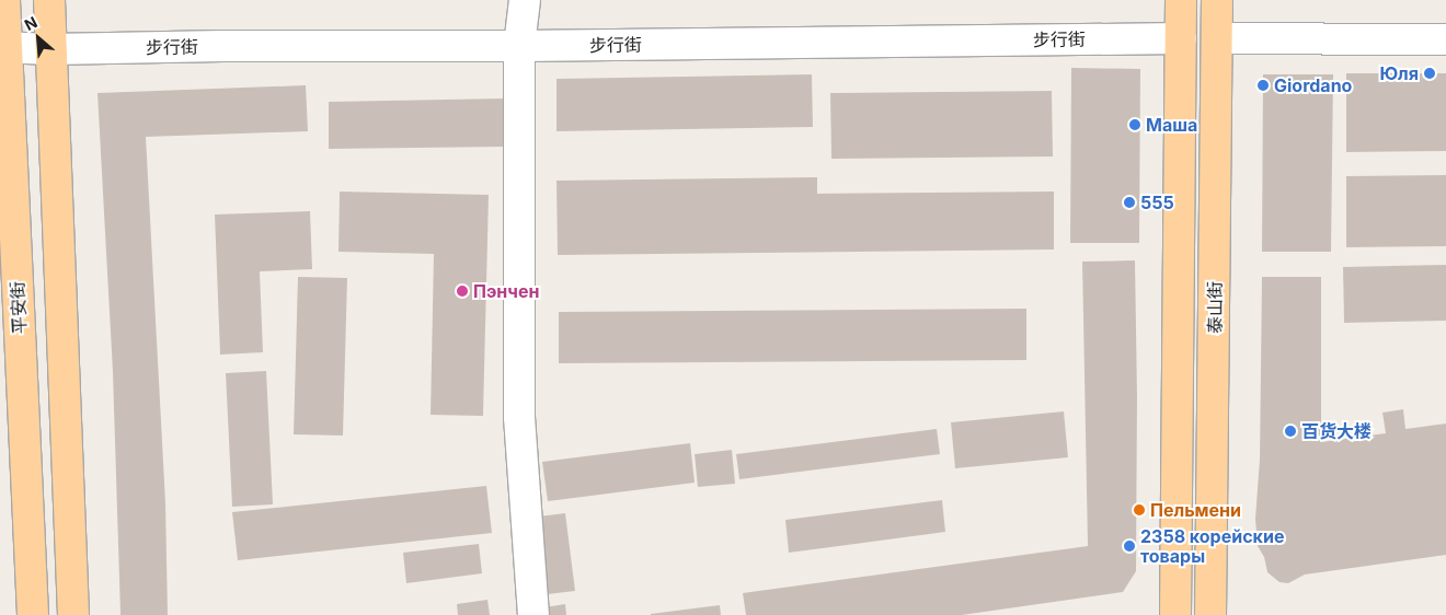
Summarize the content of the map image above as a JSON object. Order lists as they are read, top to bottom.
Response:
{
  "streets": {
    "main road": ["平安街", "泰山街"],
    "street": ["步行街"]
  },
  "crossings": [
    ["步行街", "平安街"],
    ["步行街", "泰山街"]
  ],
  "places": [
    "Юля",
    "Giordano",
    "Маша",
    "555",
    "Пэнчен",
    "百货大楼",
    "Пельмени",
    "2358 корейские товары"
  ],
  "north": "top left"
}
